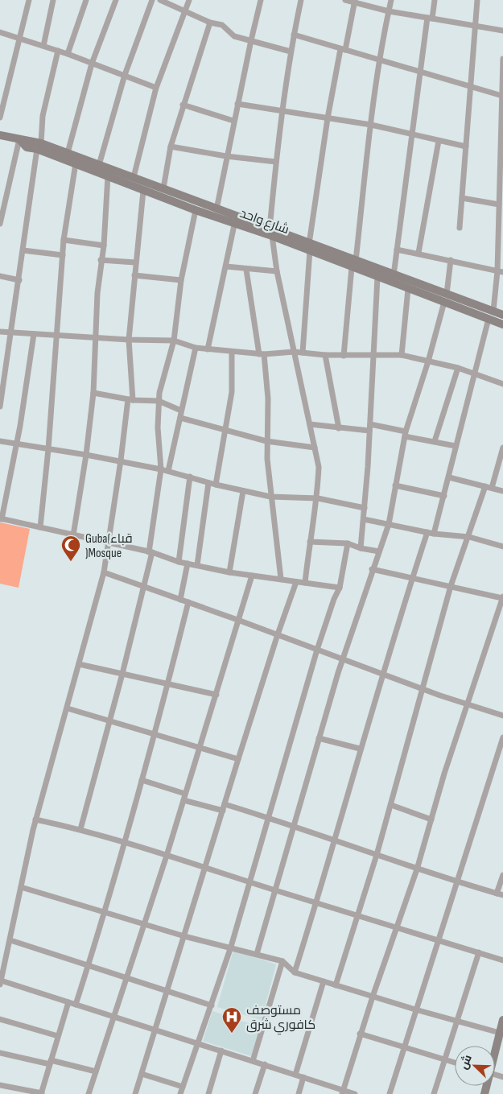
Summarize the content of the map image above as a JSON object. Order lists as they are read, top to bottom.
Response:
{
  "streets": {
    "street": ["شارع واحد"]
  },
  "places": {
    "mosque": ["Guba(قباء )Mosque"],
    "hospital": ["مستوصف كافوري شرق"]
  },
  "north": "top left"
}
